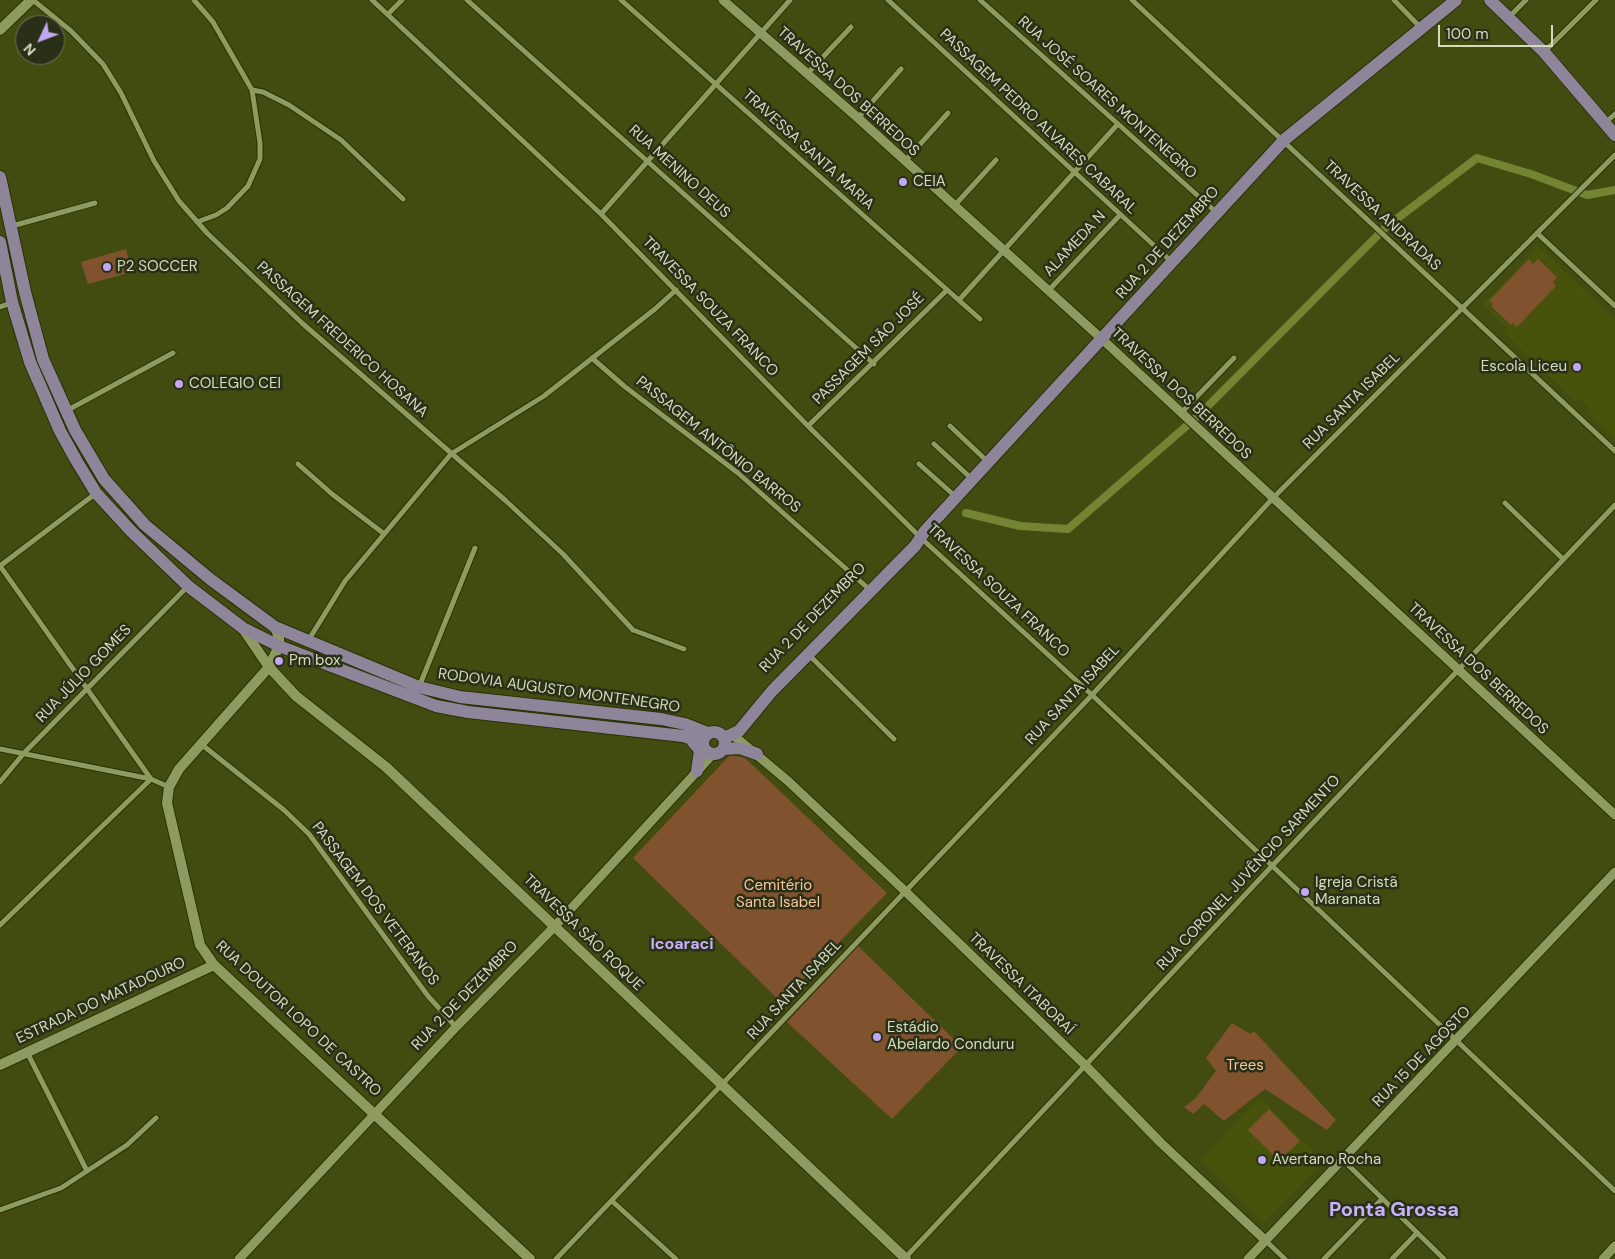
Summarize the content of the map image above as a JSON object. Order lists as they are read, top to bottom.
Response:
{
  "streets": {
    "main road": [
      "RUA 2 DE DEZEMBRO",
      "RODOVIA AUGUSTO MONTENEGRO",
      "TRAVESSA SÃO ROQUE",
      "ESTRADA DO MATADOURO",
      "RUA DOUTOR LOPO DE CASTRO"
    ],
    "street": [
      "TRAVESSA DOS BERREDOS",
      "RUA JOSÉ SOARES MONTENEGRO",
      "PASSAGEM PEDRO ALVARES CABARAL",
      "TRAVESSA SANTA MARIA",
      "RUA MENINO DEUS",
      "TRAVESSA ANDRADAS",
      "ALAMEDA N",
      "TRAVESSA SOUZA FRANCO",
      "PASSAGEM FREDERICO HOSANA",
      "PASSAGEM SÃO JOSÉ",
      "RUA SANTA ISABEL",
      "PASSAGEM ANTÔNIO BARROS",
      "RUA JÚLIO GOMES",
      "RUA CORONEL JUVÊNCIO SARMENTO",
      "PASSAGEM DOS VETERANOS",
      "TRAVESSA ITABORAÍ",
      "RUA 15 DE AGOSTO"
    ]
  },
  "crossings": [
    ["TRAVESSA DOS BERREDOS", "RUA 2 DE DEZEMBRO"],
    ["TRAVESSA DOS BERREDOS", "ALAMEDA N"],
    ["TRAVESSA DOS BERREDOS", "RUA SANTA ISABEL"],
    ["TRAVESSA DOS BERREDOS", "RUA CORONEL JUVÊNCIO SARMENTO"],
    ["RUA JOSÉ SOARES MONTENEGRO", "RUA 2 DE DEZEMBRO"],
    ["PASSAGEM PEDRO ALVARES CABARAL", "RUA 2 DE DEZEMBRO"],
    ["PASSAGEM PEDRO ALVARES CABARAL", "ALAMEDA N"],
    ["TRAVESSA SANTA MARIA", "PASSAGEM SÃO JOSÉ"],
    ["RUA MENINO DEUS", "PASSAGEM SÃO JOSÉ"],
    ["TRAVESSA ANDRADAS", "RUA 2 DE DEZEMBRO"],
    ["TRAVESSA ANDRADAS", "RUA SANTA ISABEL"],
    ["RUA 2 DE DEZEMBRO", "TRAVESSA SOUZA FRANCO"],
    ["RUA 2 DE DEZEMBRO", "PASSAGEM ANTÔNIO BARROS"],
    ["RUA 2 DE DEZEMBRO", "PASSAGEM DOS VETERANOS"],
    ["RUA 2 DE DEZEMBRO", "TRAVESSA SÃO ROQUE"],
    ["RUA 2 DE DEZEMBRO", "TRAVESSA ITABORAÍ"],
    ["RUA 2 DE DEZEMBRO", "RUA DOUTOR LOPO DE CASTRO"],
    ["TRAVESSA SOUZA FRANCO", "PASSAGEM SÃO JOSÉ"],
    ["TRAVESSA SOUZA FRANCO", "RUA SANTA ISABEL"],
    ["TRAVESSA SOUZA FRANCO", "RUA CORONEL JUVÊNCIO SARMENTO"],
    ["TRAVESSA SOUZA FRANCO", "RUA 15 DE AGOSTO"],
    ["RUA SANTA ISABEL", "TRAVESSA SÃO ROQUE"],
    ["RUA SANTA ISABEL", "TRAVESSA ITABORAÍ"],
    ["RUA JÚLIO GOMES", "RODOVIA AUGUSTO MONTENEGRO"],
    ["RODOVIA AUGUSTO MONTENEGRO", "TRAVESSA SÃO ROQUE"],
    ["RUA CORONEL JUVÊNCIO SARMENTO", "TRAVESSA SÃO ROQUE"],
    ["RUA CORONEL JUVÊNCIO SARMENTO", "TRAVESSA ITABORAÍ"],
    ["TRAVESSA ITABORAÍ", "RUA 15 DE AGOSTO"],
    ["ESTRADA DO MATADOURO", "RUA DOUTOR LOPO DE CASTRO"]
  ],
  "districts": ["Icoaraci", "Ponta Grossa"],
  "parks": ["Cemitério Santa Isabel", "Trees"],
  "places": [
    "CEIA",
    "P2 SOCCER",
    "Escola Liceu",
    "COLEGIO CEI",
    "Pm box",
    "Igreja Cristã Maranata",
    "Estádio Abelardo Conduru",
    "Avertano Rocha"
  ],
  "scale_bar": "100 m",
  "north": "bottom left"
}
